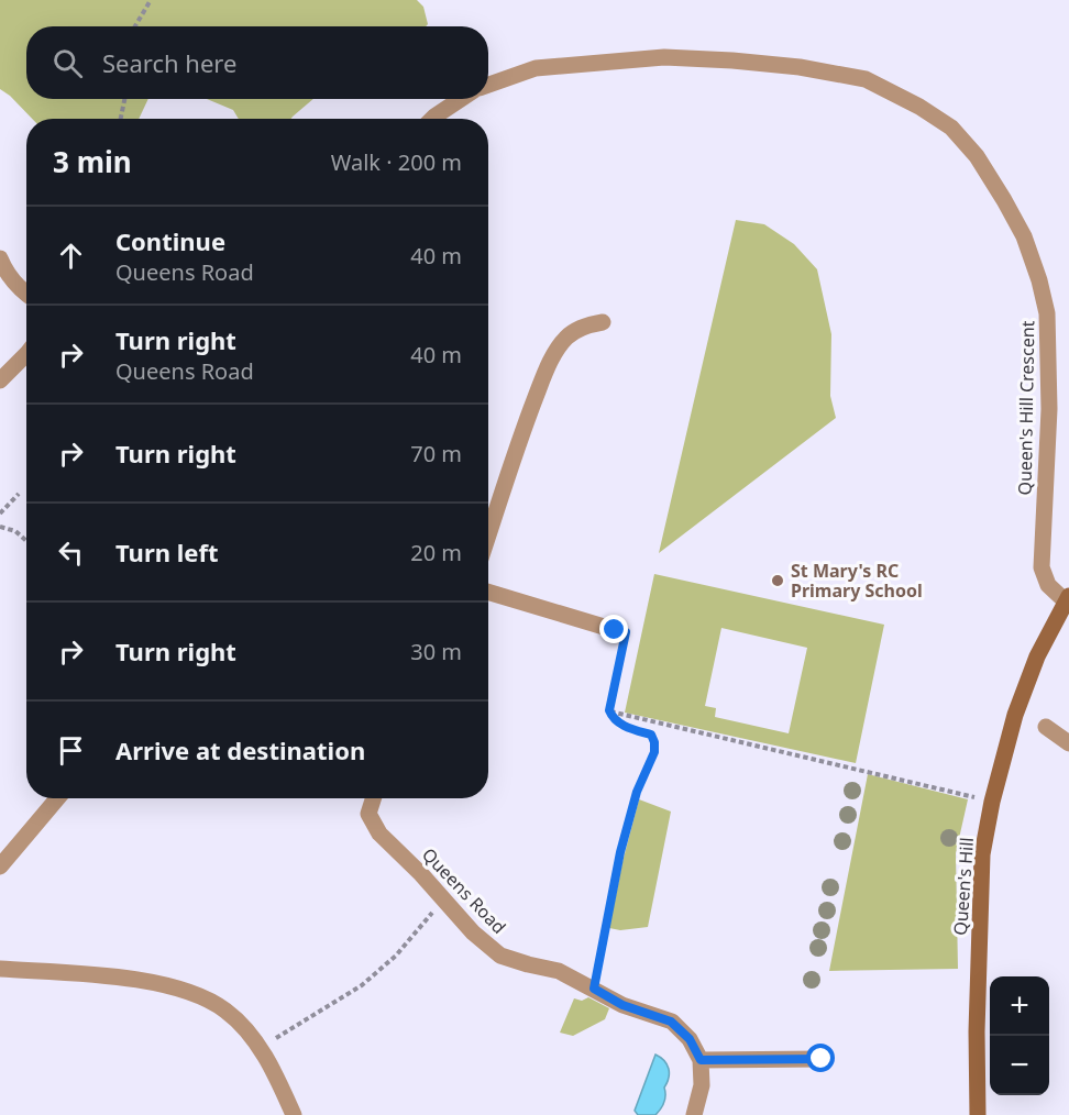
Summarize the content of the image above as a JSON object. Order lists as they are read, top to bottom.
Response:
{
  "streets": {
    "main road": ["Queen's Hill"],
    "street": ["Queen's Hill Crescent", "Queens Road"]
  },
  "crossings": [
    ["Queen's Hill Crescent", "Queen's Hill"]
  ],
  "places": ["St Mary's RC Primary School"],
  "page": {
    "search": "Search here",
    "heading": ["3 min", "Walk · 200 m"],
    "list": [
      ["Continue", "Queens Road", "40 m"],
      ["Turn right", "Queens Road", "40 m"],
      ["Turn right", "70 m"],
      ["Turn left", "20 m"],
      ["Turn right", "30 m"],
      "Arrive at destination"
    ],
    "map_buttons": ["+", "−"]
  }
}
